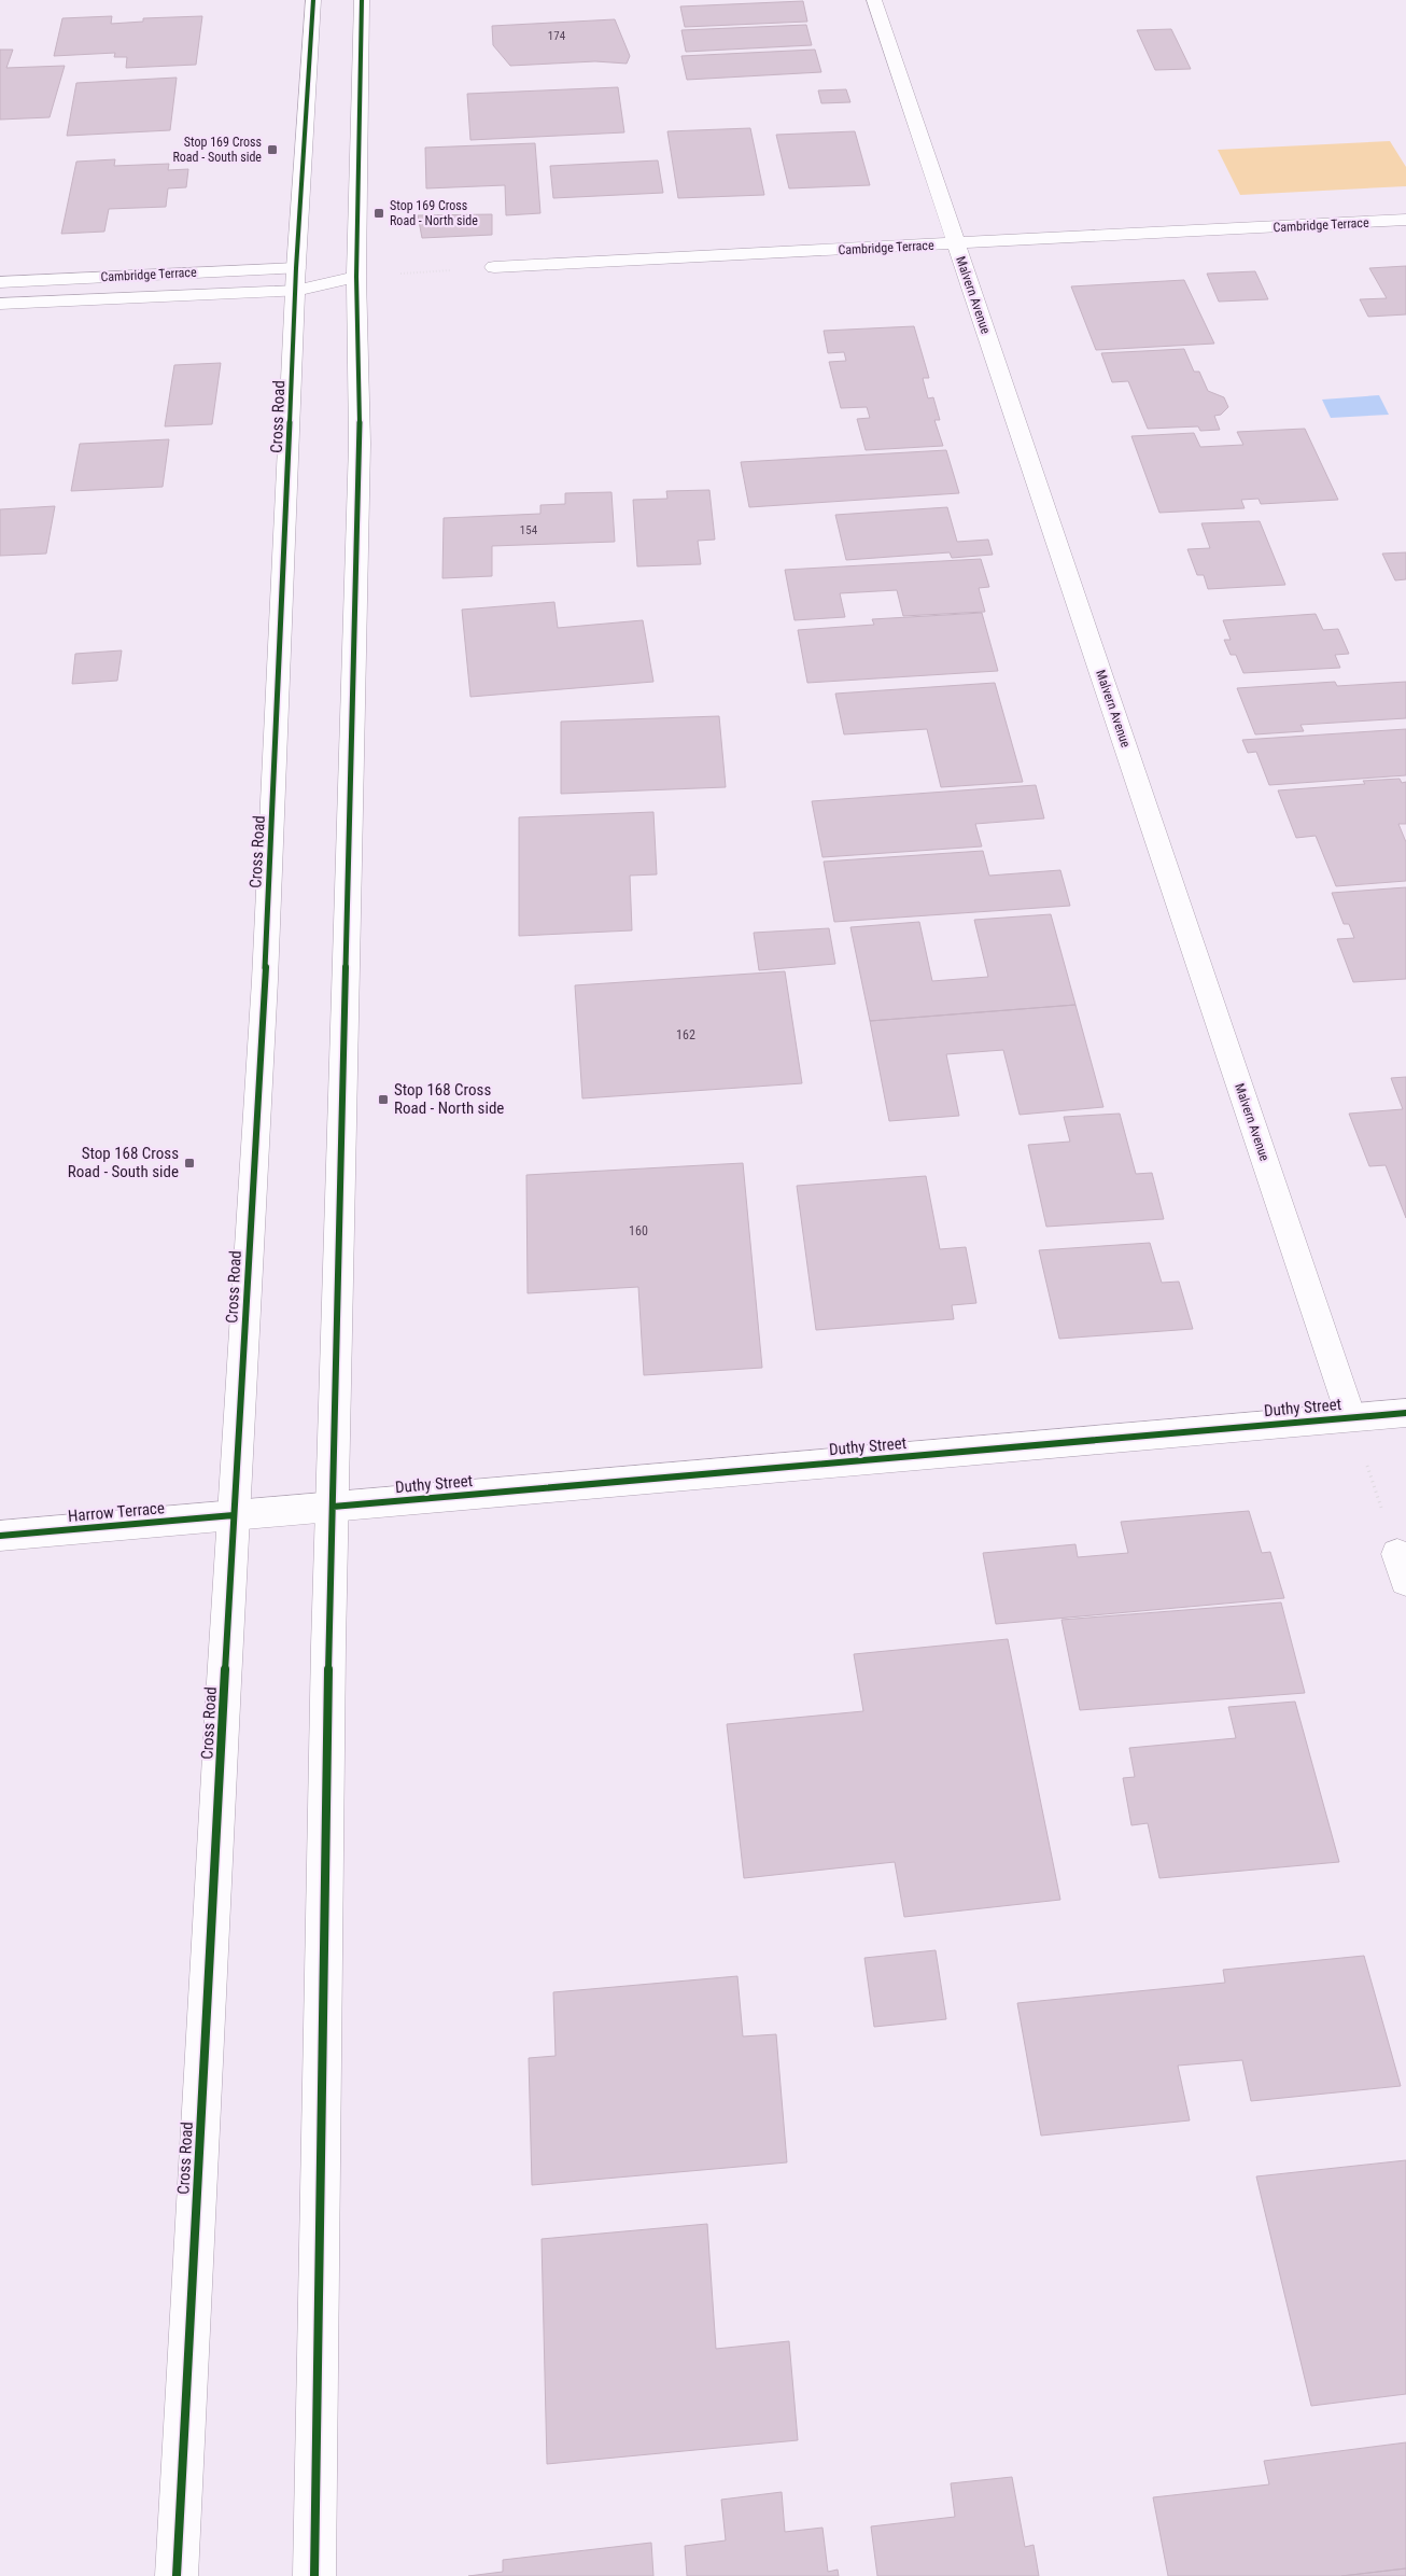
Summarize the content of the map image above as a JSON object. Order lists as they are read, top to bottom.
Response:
{
  "streets": {
    "main road": [
      "Cambridge Terrace",
      "Malvern Avenue",
      "Cross Road",
      "Duthy Street",
      "Harrow Terrace"
    ]
  },
  "crossings": [
    ["Cambridge Terrace", "Malvern Avenue"],
    ["Cambridge Terrace", "Cross Road"],
    ["Malvern Avenue", "Duthy Street"],
    ["Cross Road", "Duthy Street"],
    ["Cross Road", "Harrow Terrace"],
    ["Duthy Street", "Harrow Terrace"]
  ],
  "places": {
    "transit": [
      "Stop 169 Cross Road - South side",
      "Stop 169 Cross Road - North side",
      "Stop 168 Cross Road - North side",
      "Stop 168 Cross Road - South side"
    ]
  },
  "house_numbers": [
    "174",
    "154",
    "162",
    "160"
  ]
}
